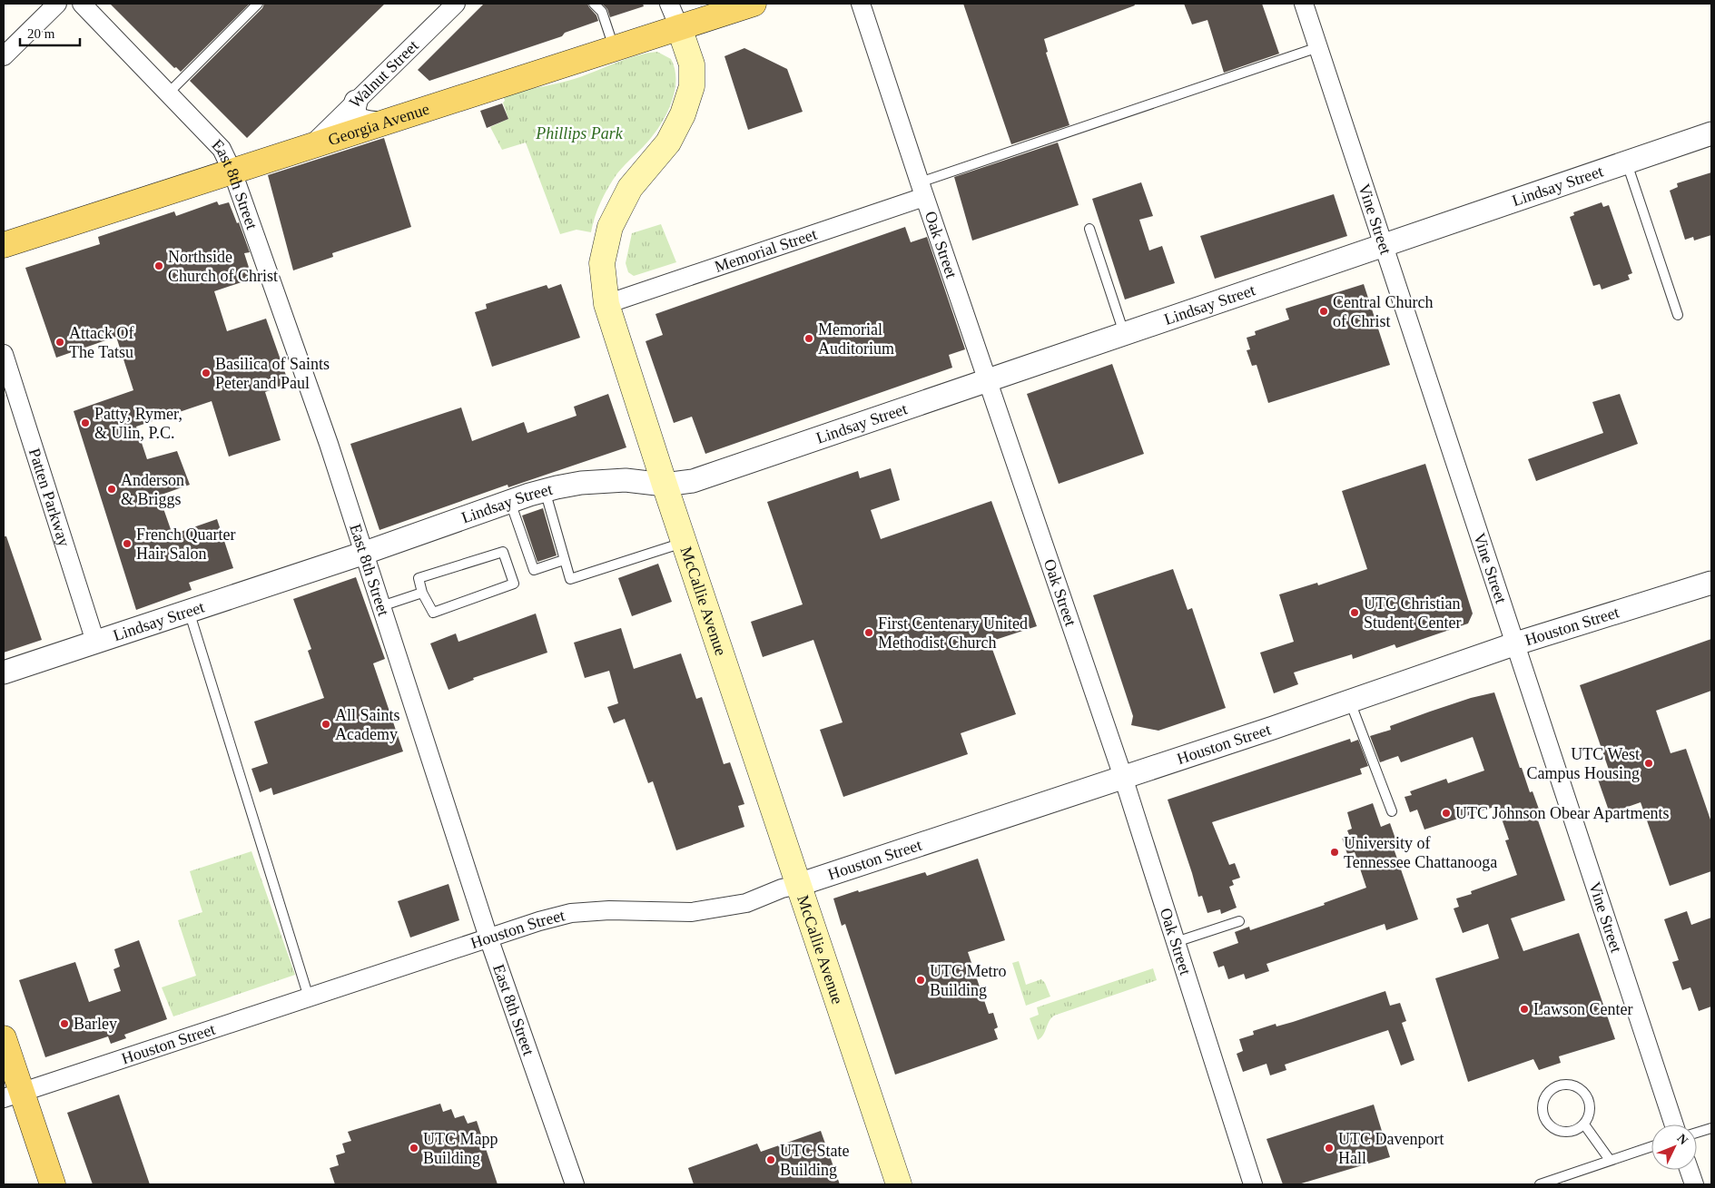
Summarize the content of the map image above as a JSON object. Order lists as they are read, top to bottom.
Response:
{
  "streets": {
    "main road": ["Georgia Avenue", "McCallie Avenue"],
    "street": [
      "Walnut Street",
      "East 8th Street",
      "Lindsay Street",
      "Vine Street",
      "Oak Street",
      "Memorial Street",
      "Patten Parkway",
      "Houston Street"
    ]
  },
  "crossings": [
    ["Walnut Street", "Georgia Avenue"],
    ["Georgia Avenue", "East 8th Street"],
    ["Georgia Avenue", "McCallie Avenue"],
    ["East 8th Street", "Lindsay Street"],
    ["East 8th Street", "Houston Street"],
    ["Lindsay Street", "Vine Street"],
    ["Lindsay Street", "Oak Street"],
    ["Lindsay Street", "Patten Parkway"],
    ["Lindsay Street", "McCallie Avenue"],
    ["Vine Street", "Houston Street"],
    ["Oak Street", "Memorial Street"],
    ["Oak Street", "Houston Street"],
    ["Memorial Street", "McCallie Avenue"],
    ["McCallie Avenue", "Houston Street"]
  ],
  "parks": ["Phillips Park"],
  "places": [
    "Northside Church of Christ",
    "Central Church of Christ",
    "Memorial Auditorium",
    "Attack Of The Tatsu",
    "Basilica of Saints Peter and Paul",
    "Patty, Rymer, & Ulin, P.C.",
    "Anderson & Briggs",
    "French Quarter Hair Salon",
    "UTC Christian Student Center",
    "First Centenary United Methodist Church",
    "All Saints Academy",
    "UTC West Campus Housing",
    "UTC Johnson Obear Apartments",
    "University of Tennessee Chattanooga",
    "UTC Metro Building",
    "Lawson Center",
    "Barley",
    "UTC Mapp Building",
    "UTC Davenport Hall",
    "UTC State Building"
  ],
  "scale_bar": "20 m",
  "north": "top right"
}
